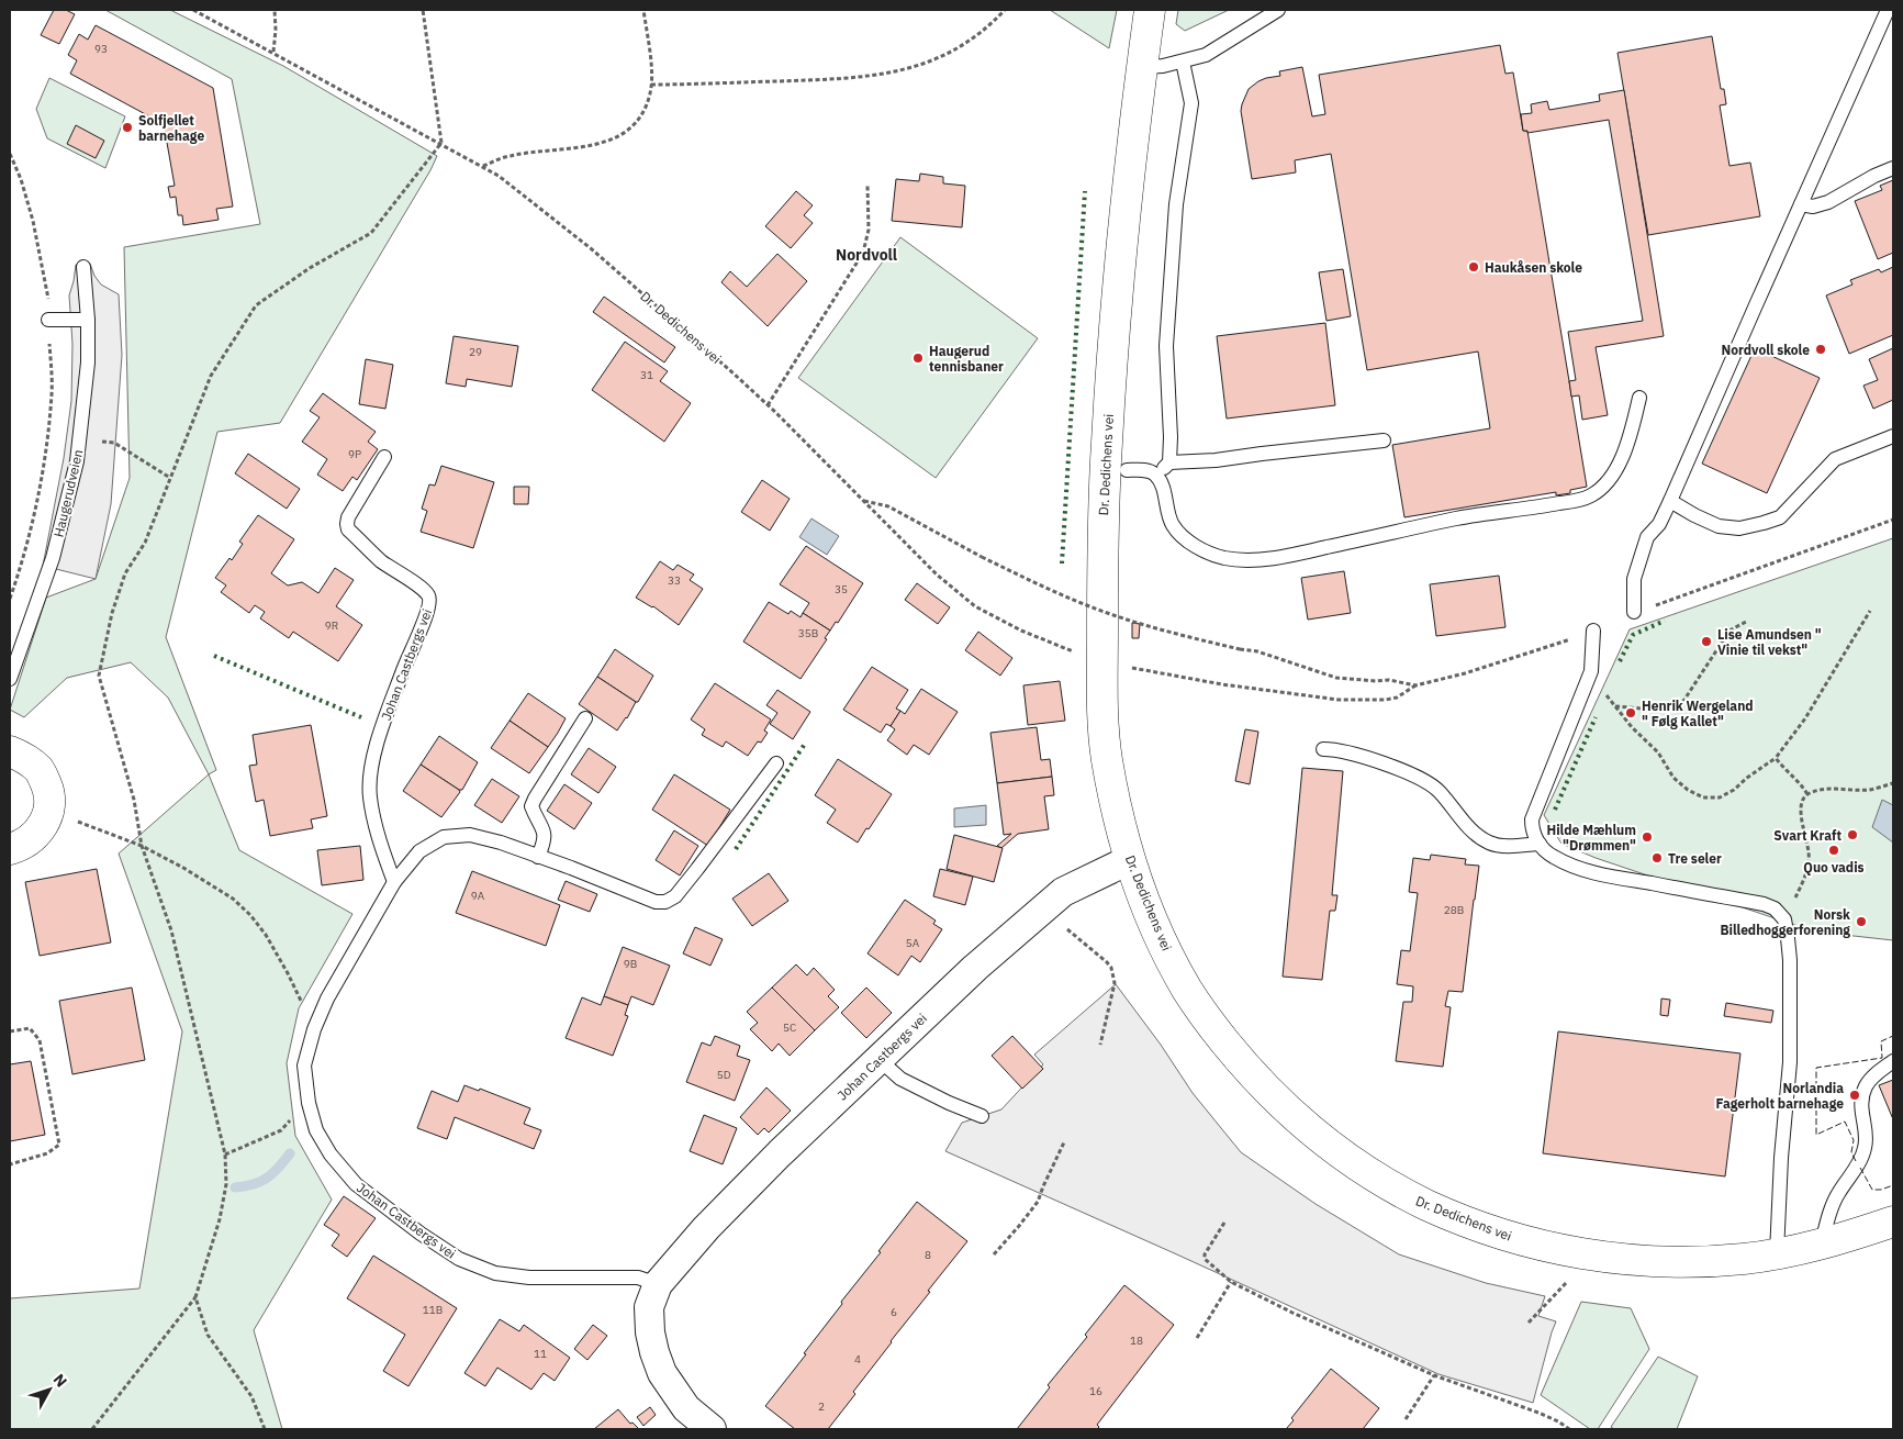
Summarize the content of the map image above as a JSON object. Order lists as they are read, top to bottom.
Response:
{
  "streets": {
    "street": ["Dr. Dedichens vei", "Johan Castbergs vei"],
    "lane": ["Haugerudveien"]
  },
  "crossings": [
    ["Dr. Dedichens vei", "Johan Castbergs vei"]
  ],
  "districts": ["Nordvoll"],
  "places": [
    "Solfjellet barnehage",
    "Haukåsen skole",
    "Nordvoll skole",
    "Haugerud tennisbaner",
    "Lise Amundsen \" Vinie til vekst\"",
    "Henrik Wergeland \" Følg Kallet\"",
    "Svart Kraft",
    "Hilde Mæhlum \"Drømmen\"",
    "Quo vadis",
    "Tre seler",
    "Norsk Billedhoggerforening",
    "Norlandia Fagerholt barnehage"
  ],
  "house_numbers": [
    "93",
    "29",
    "31",
    "9P",
    "33",
    "35",
    "9R",
    "35B",
    "9A",
    "28B",
    "5A",
    "9B",
    "5C",
    "5D",
    "8",
    "11B",
    "6",
    "18",
    "11",
    "4",
    "16",
    "2"
  ],
  "north": "top right"
}
